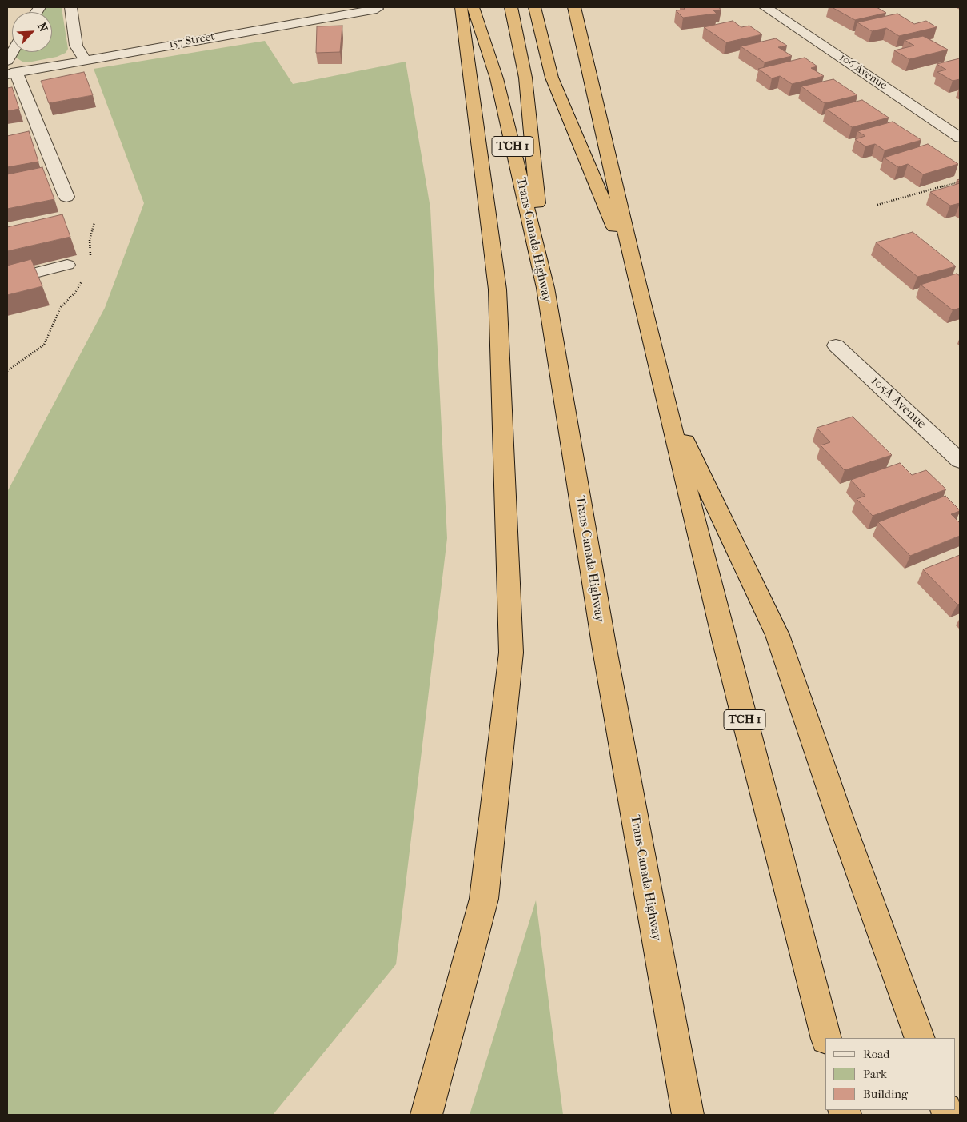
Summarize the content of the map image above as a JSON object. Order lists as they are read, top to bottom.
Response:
{
  "streets": {
    "highway": ["TCH 1", "Trans-Canada Highway"],
    "street": ["157 Street", "106 Avenue", "105A Avenue"]
  },
  "legend": ["Road", "Park", "Building"],
  "north": "top right"
}
